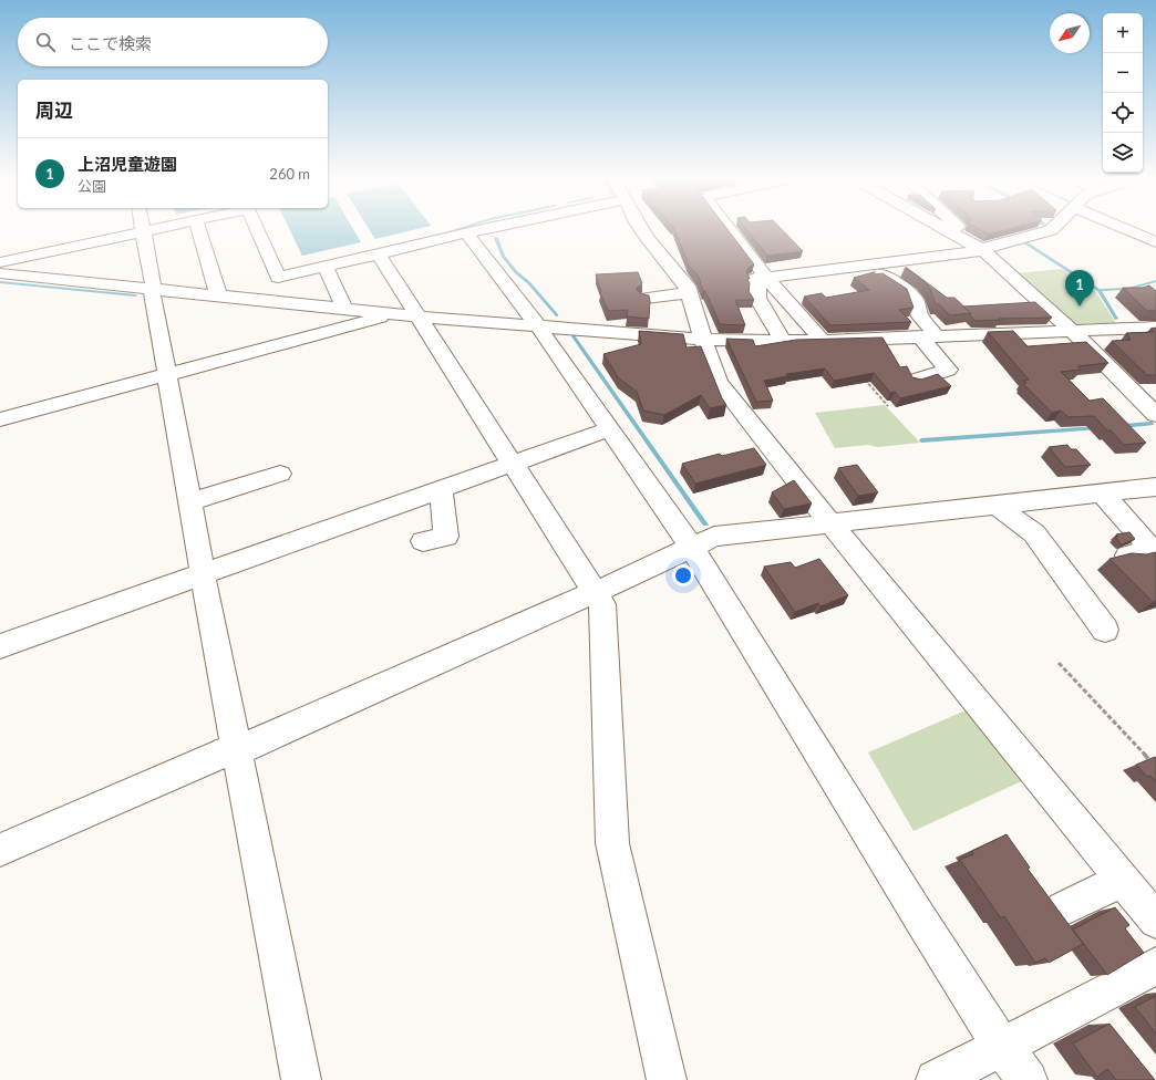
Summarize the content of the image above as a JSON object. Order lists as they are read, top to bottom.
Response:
{
  "north": "bottom left",
  "page": {
    "map_buttons": ["+", "−"],
    "search": "ここで検索",
    "heading": "周辺",
    "list": [
      {
        "mark": "1",
        "name": "上沼児童遊園",
        "note": "公園",
        "value": "260 m"
      }
    ],
    "pins": "1"
  }
}
